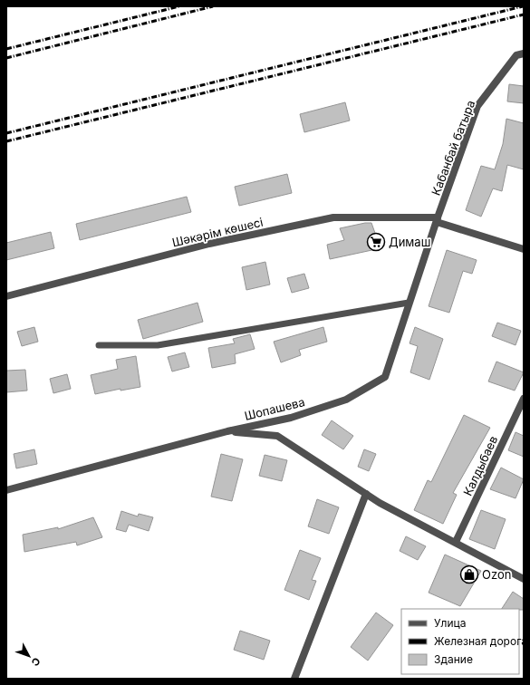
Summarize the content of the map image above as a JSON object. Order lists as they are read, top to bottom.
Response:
{
  "streets": {
    "street": [
      "Кабанбай батыра",
      "Шәкәрім көшесі",
      "Шопашева",
      "Калдыбаев"
    ]
  },
  "crossings": [
    ["Кабанбай батыра", "Шәкәрім көшесі"],
    ["Кабанбай батыра", "Шопашева"],
    ["Шәкәрім көшесі", "Шопашева"]
  ],
  "places": {
    "supermarket": ["Димаш"],
    "shop": ["Ozon"]
  },
  "legend": ["Улица", "Железная дорога", "Здание"],
  "north": "bottom right"
}
